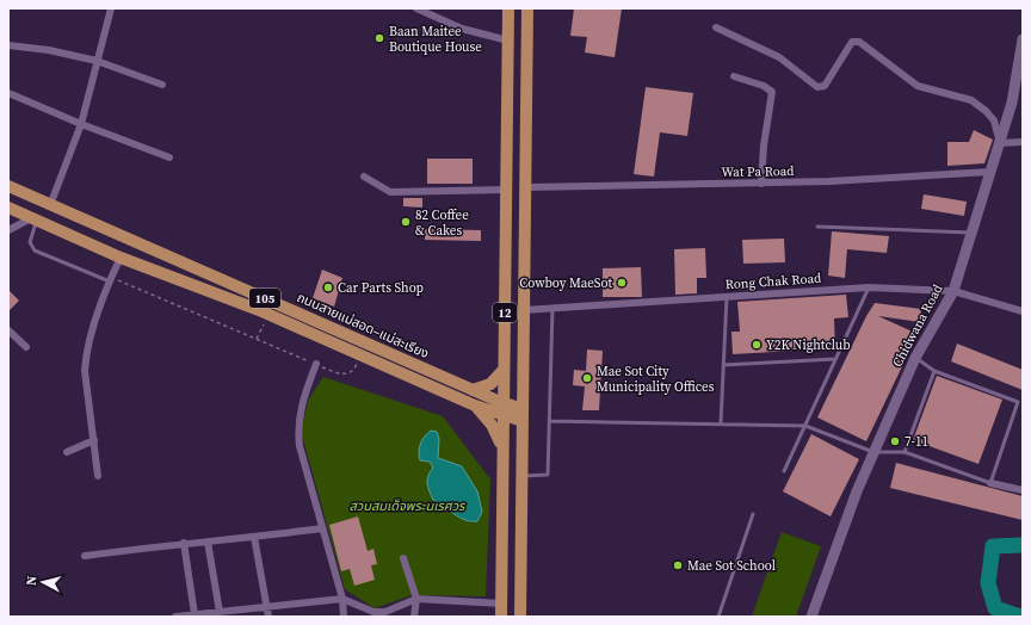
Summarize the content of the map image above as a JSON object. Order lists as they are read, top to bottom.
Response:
{
  "streets": {
    "main road": ["105", "12", "ถนนสายแม่สอด–แม่สะเรียง"],
    "street": ["Wat Pa Road", "Rong Chak Road", "Chidwana Road"]
  },
  "crossings": [
    ["Wat Pa Road", "12"],
    ["Wat Pa Road", "Chidwana Road"],
    ["Rong Chak Road", "12"],
    ["Rong Chak Road", "Chidwana Road"],
    ["12", "ถนนสายแม่สอด–แม่สะเรียง"]
  ],
  "parks": ["สวนสมเด็จพระนเรศวร"],
  "places": [
    "Baan Maitee Boutique House",
    "82 Coffee & Cakes",
    "Cowboy MaeSot",
    "Car Parts Shop",
    "Y2K Nightclub",
    "Mae Sot City Municipality Offices",
    "7-11",
    "Mae Sot School"
  ],
  "north": "left"
}
